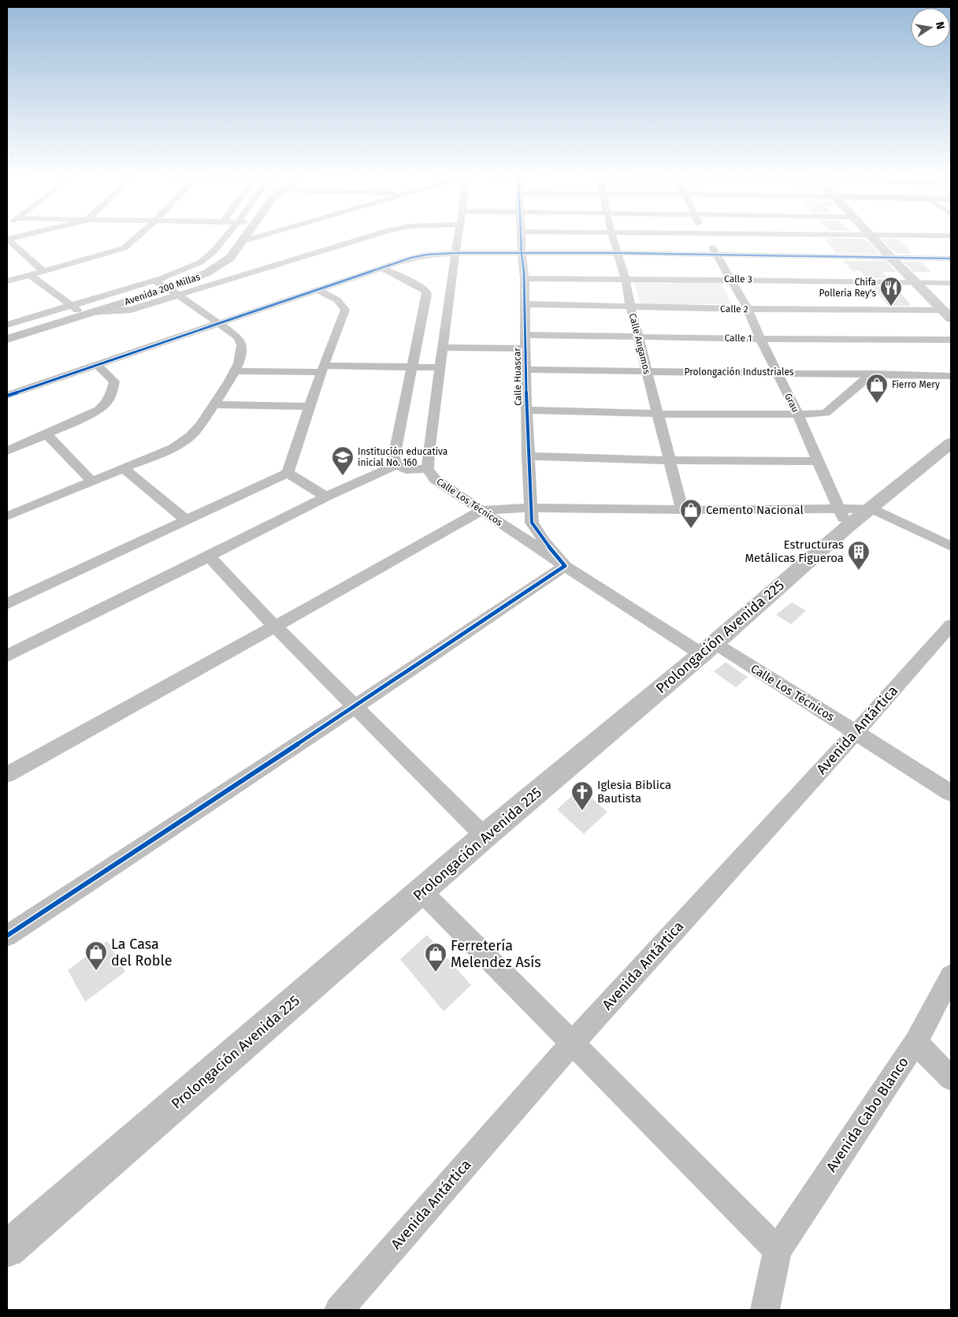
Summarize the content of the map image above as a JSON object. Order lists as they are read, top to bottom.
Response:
{
  "streets": {
    "main road": ["Avenida 200 Millas", "Prolongación Avenida 225"],
    "street": [
      "Calle 3",
      "Calle 2",
      "Calle 1",
      "Calle Angamos",
      "Prolongación Industriales",
      "Calle Huascar",
      "Grau",
      "Calle Los Técnicos",
      "Avenida Antártica",
      "Avenida Cabo Blanco"
    ]
  },
  "crossings": [
    ["Calle 3", "Calle Angamos"],
    ["Calle 3", "Calle Huascar"],
    ["Calle 3", "Grau"],
    ["Calle 2", "Calle Angamos"],
    ["Calle 2", "Calle Huascar"],
    ["Calle 2", "Grau"],
    ["Calle 1", "Calle Angamos"],
    ["Calle 1", "Calle Huascar"],
    ["Calle 1", "Grau"],
    ["Calle Angamos", "Prolongación Industriales"],
    ["Prolongación Industriales", "Calle Huascar"],
    ["Prolongación Industriales", "Grau"],
    ["Calle Huascar", "Calle Los Técnicos"],
    ["Grau", "Prolongación Avenida 225"],
    ["Calle Los Técnicos", "Prolongación Avenida 225"],
    ["Calle Los Técnicos", "Avenida Antártica"]
  ],
  "places": {
    "restaurant": ["Chifa Polleria Rey's"],
    "shop": [
      "Fierro Mery",
      "Cemento Nacional",
      "La Casa del Roble",
      "Ferretería Melendez Asís"
    ],
    "school or university": ["Institución educativa inicial No. 160"],
    "building": ["Estructuras Metálicas Figueroa"],
    "church": ["Iglesia Biblica Bautista"]
  },
  "north": "right"
}
